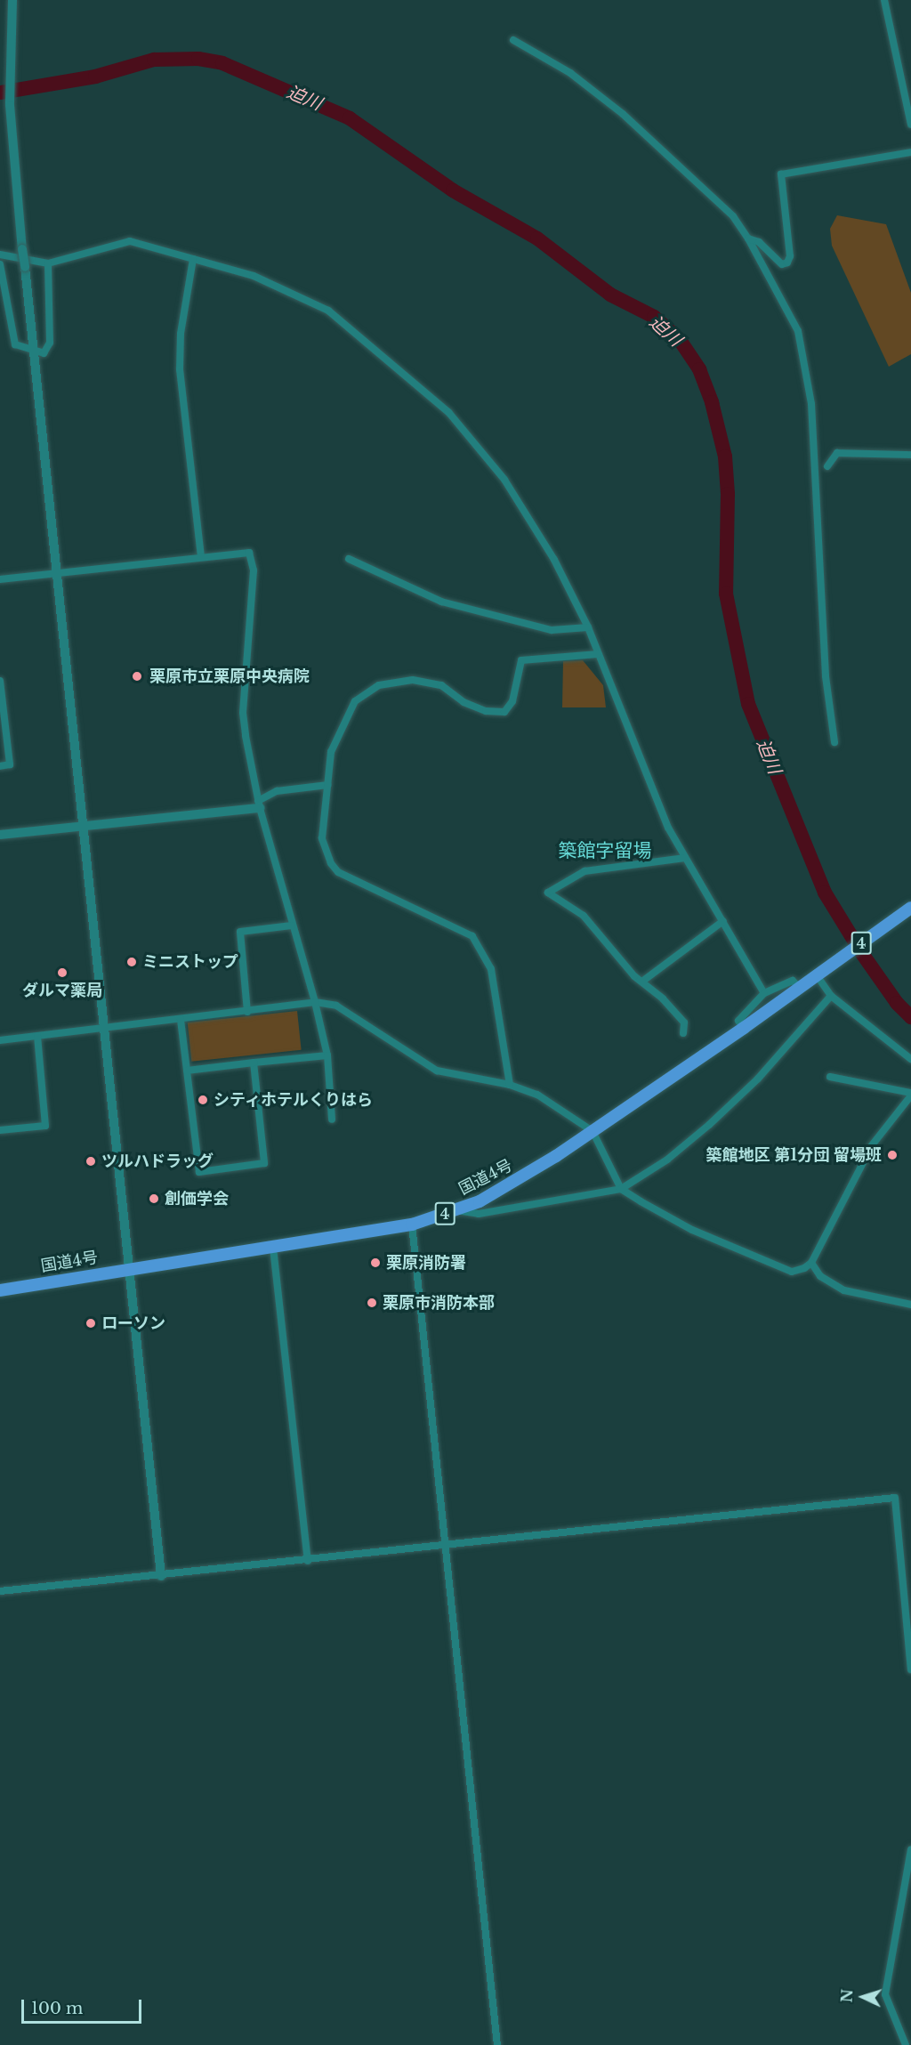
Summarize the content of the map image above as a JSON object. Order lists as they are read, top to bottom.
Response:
{
  "streets": {
    "highway": ["4", "国道4号"]
  },
  "districts": ["築館字留場"],
  "water": ["迫川"],
  "places": [
    "栗原市立栗原中央病院",
    "ミニストップ",
    "ダルマ薬局",
    "シティホテルくりはら",
    "築館地区 第1分団 留場班",
    "ツルハドラッグ",
    "創価学会",
    "栗原消防署",
    "栗原市消防本部",
    "ローソン"
  ],
  "scale_bar": "100 m",
  "north": "left"
}
